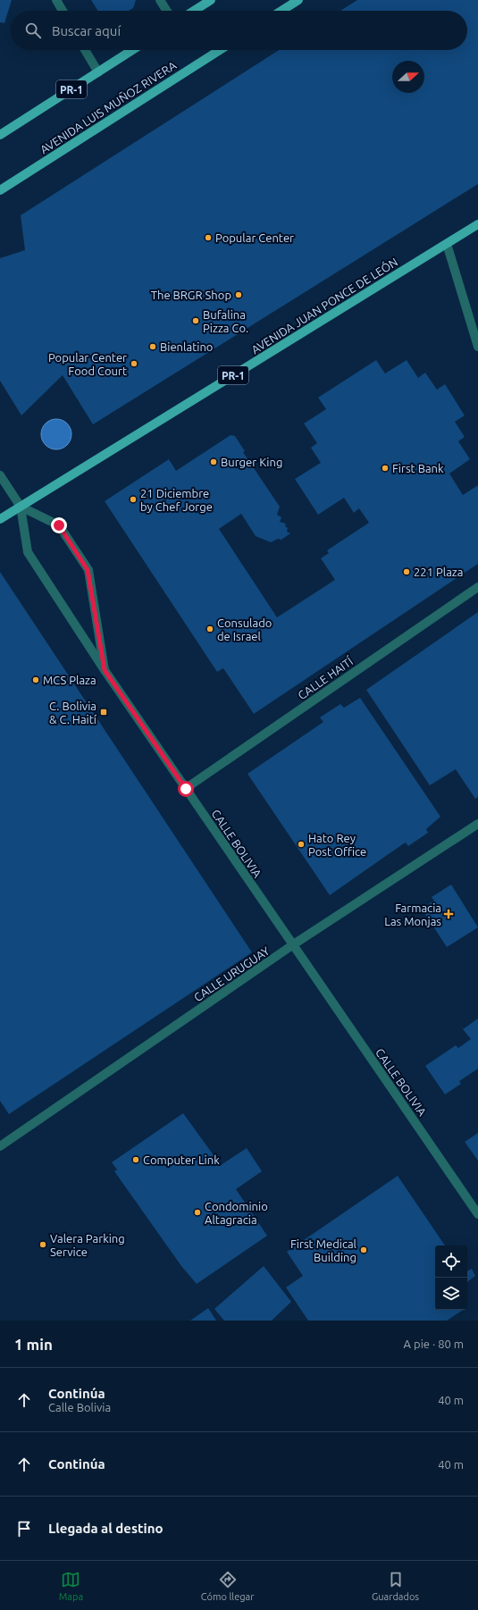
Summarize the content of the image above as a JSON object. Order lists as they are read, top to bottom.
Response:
{
  "streets": {
    "main road": ["PR-1", "AVENIDA LUIS MUÑOZ RIVERA", "AVENIDA JUAN PONCE DE LEÓN"],
    "street": ["CALLE HAITÍ", "CALLE BOLIVIA", "CALLE URUGUAY"]
  },
  "crossings": [
    ["AVENIDA JUAN PONCE DE LEÓN", "CALLE BOLIVIA"],
    ["CALLE HAITÍ", "CALLE BOLIVIA"],
    ["CALLE BOLIVIA", "CALLE URUGUAY"]
  ],
  "places": {
    "other": [
      "Popular Center",
      "The BRGR Shop",
      "Bufalina Pizza Co.",
      "Bienlatino",
      "Popular Center Food Court",
      "Burger King",
      "First Bank",
      "21 Diciembre by Chef Jorge",
      "221 Plaza",
      "Consulado de Israel",
      "MCS Plaza",
      "Hato Rey Post Office",
      "Computer Link",
      "Condominio Altagracia",
      "Valera Parking Service",
      "First Medical Building"
    ],
    "transit": ["C. Bolivia & C. Haití"],
    "health": ["Farmacia Las Monjas"]
  },
  "north": "right",
  "page": {
    "search": "Buscar aquí",
    "heading": ["1 min", "A pie · 80 m"],
    "list": [
      ["Continúa", "Calle Bolivia", "40 m"],
      ["Continúa", "40 m"],
      "Llegada al destino"
    ],
    "nav": ["Mapa", "Cómo llegar", "Guardados"]
  }
}
